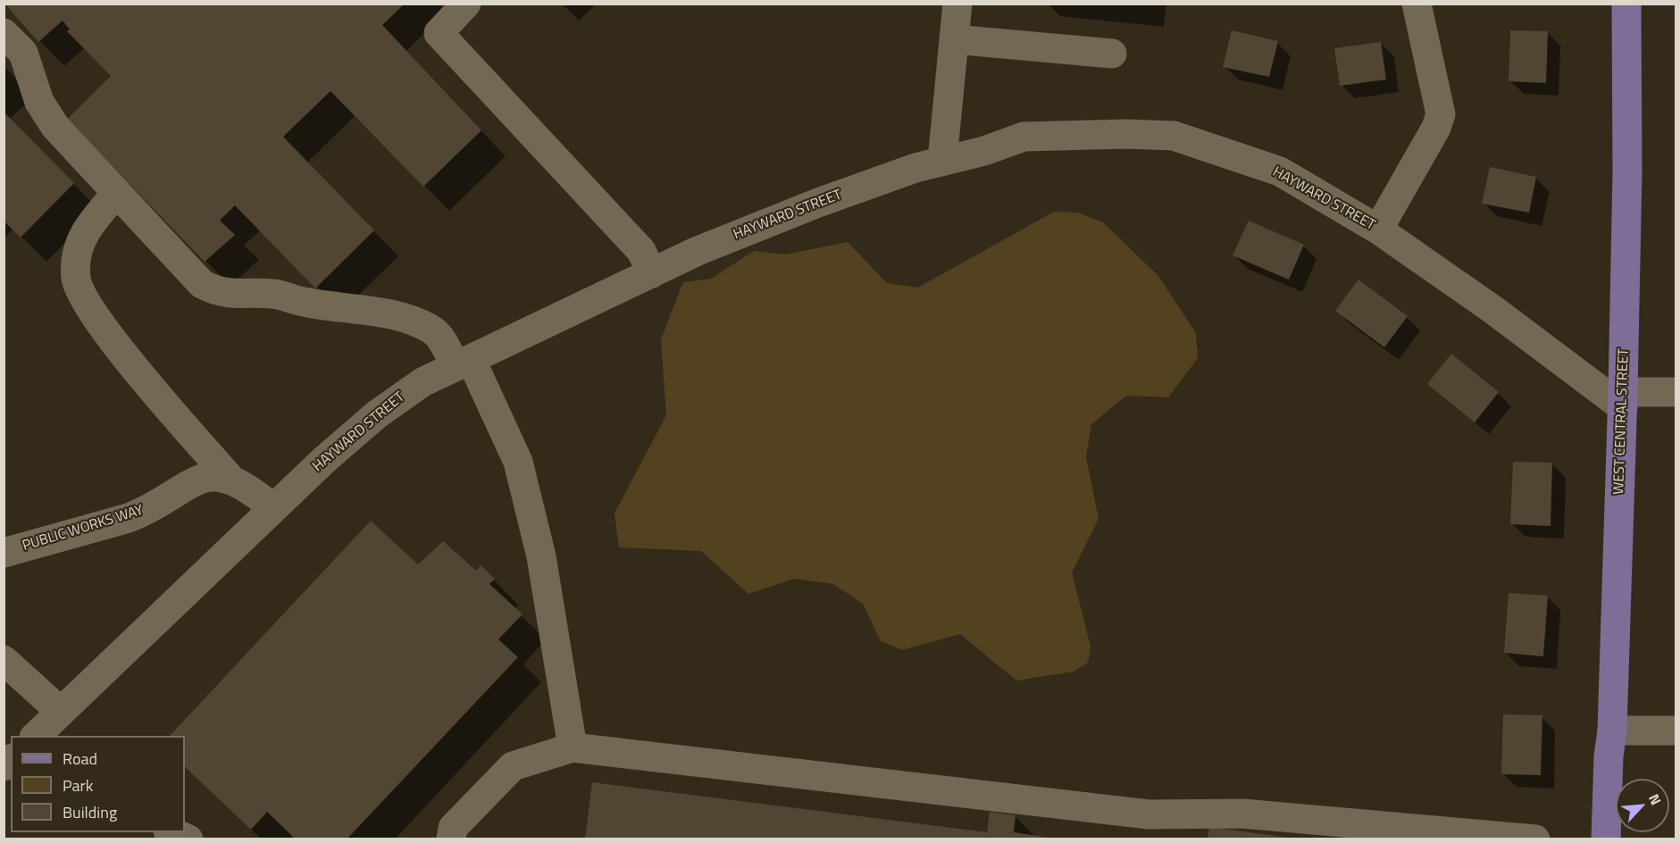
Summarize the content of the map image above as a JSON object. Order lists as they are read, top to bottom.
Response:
{
  "streets": {
    "main road": ["WEST CENTRAL STREET"],
    "street": ["HAYWARD STREET", "PUBLIC WORKS WAY"]
  },
  "crossings": [
    ["HAYWARD STREET", "WEST CENTRAL STREET"],
    ["HAYWARD STREET", "PUBLIC WORKS WAY"]
  ],
  "legend": ["Road", "Park", "Building"],
  "north": "top right"
}
